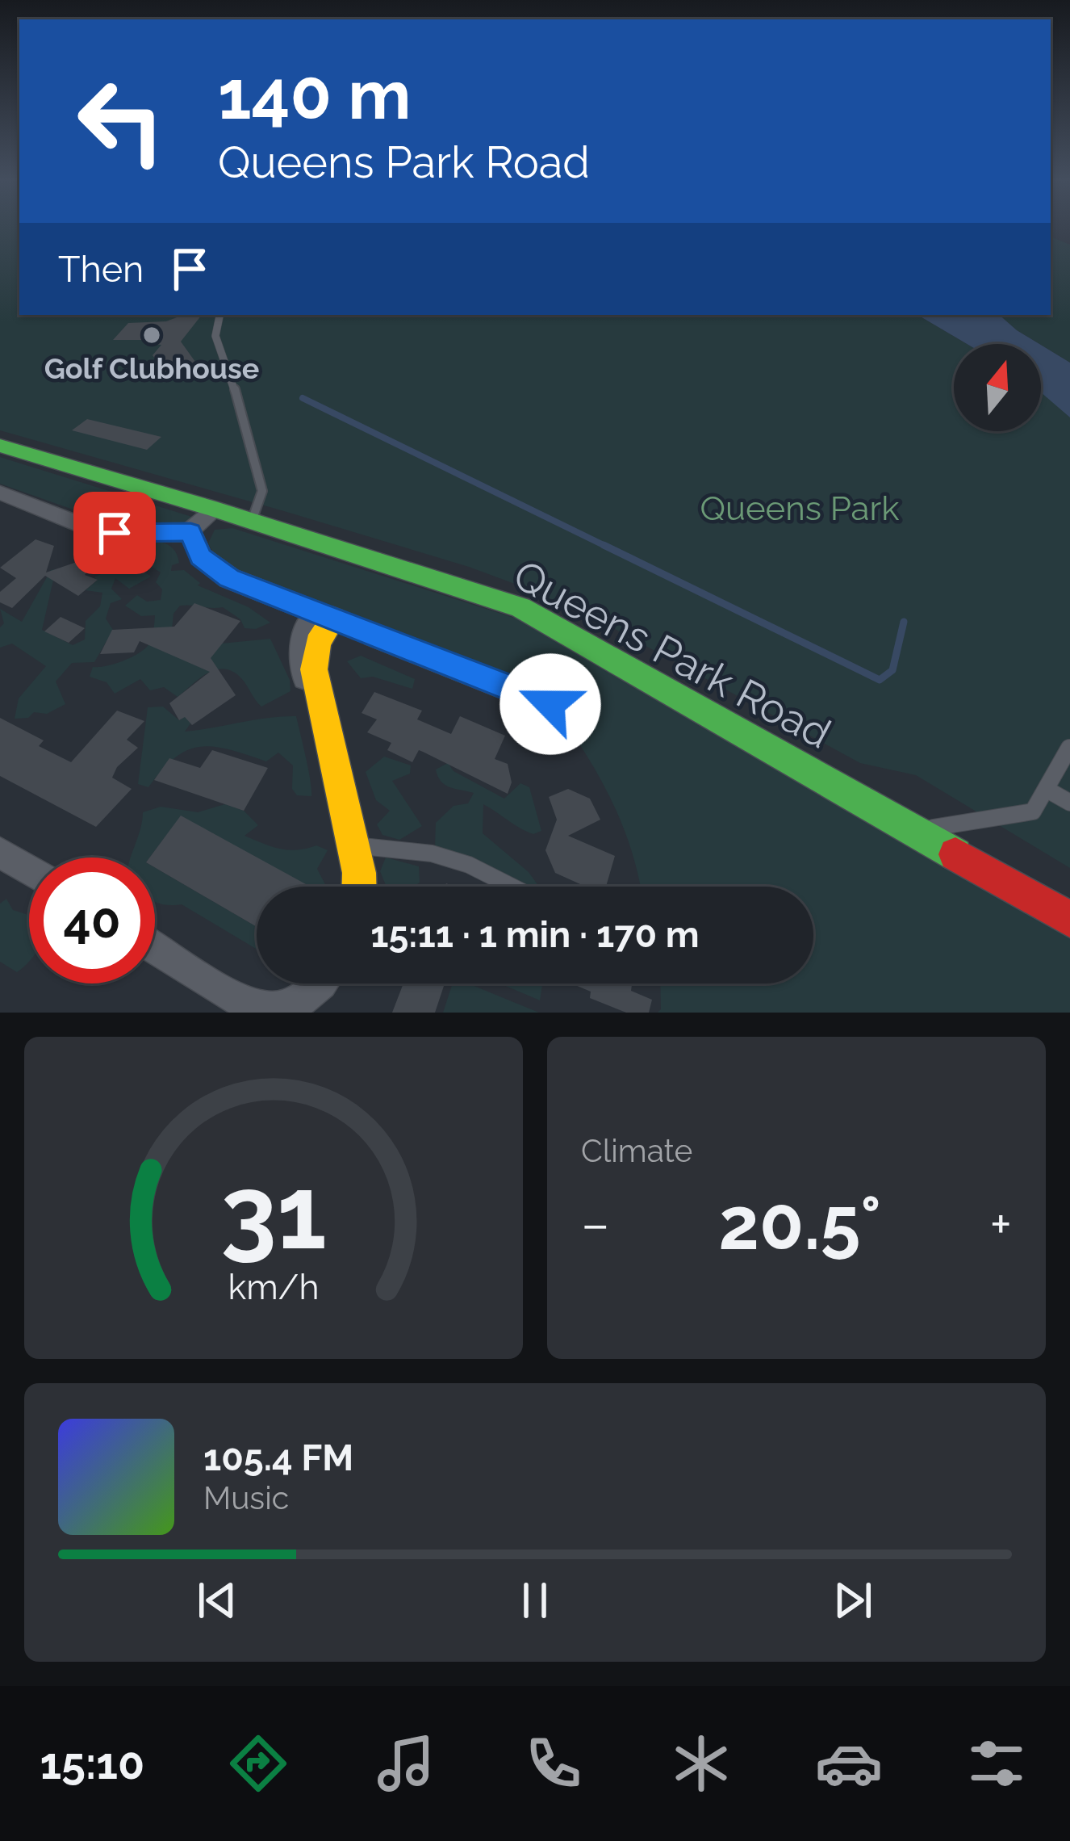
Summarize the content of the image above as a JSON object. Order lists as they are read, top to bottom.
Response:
{
  "streets": {
    "main road": ["Queens Park Road"]
  },
  "parks": ["Queens Park"],
  "places": ["Golf Clubhouse"],
  "north": "top",
  "page": {
    "turn": ["140 m", "Queens Park Road"],
    "then": "Then",
    "limit": "40",
    "trip": "15:11 · 1 min · 170 m",
    "tile": "Climate",
    "heat": ["−", "20.5°", "+"],
    "song": ["105.4 FM", "Music"],
    "tabs": "15:10",
    "gauge": ["31", "km/h"]
  }
}
